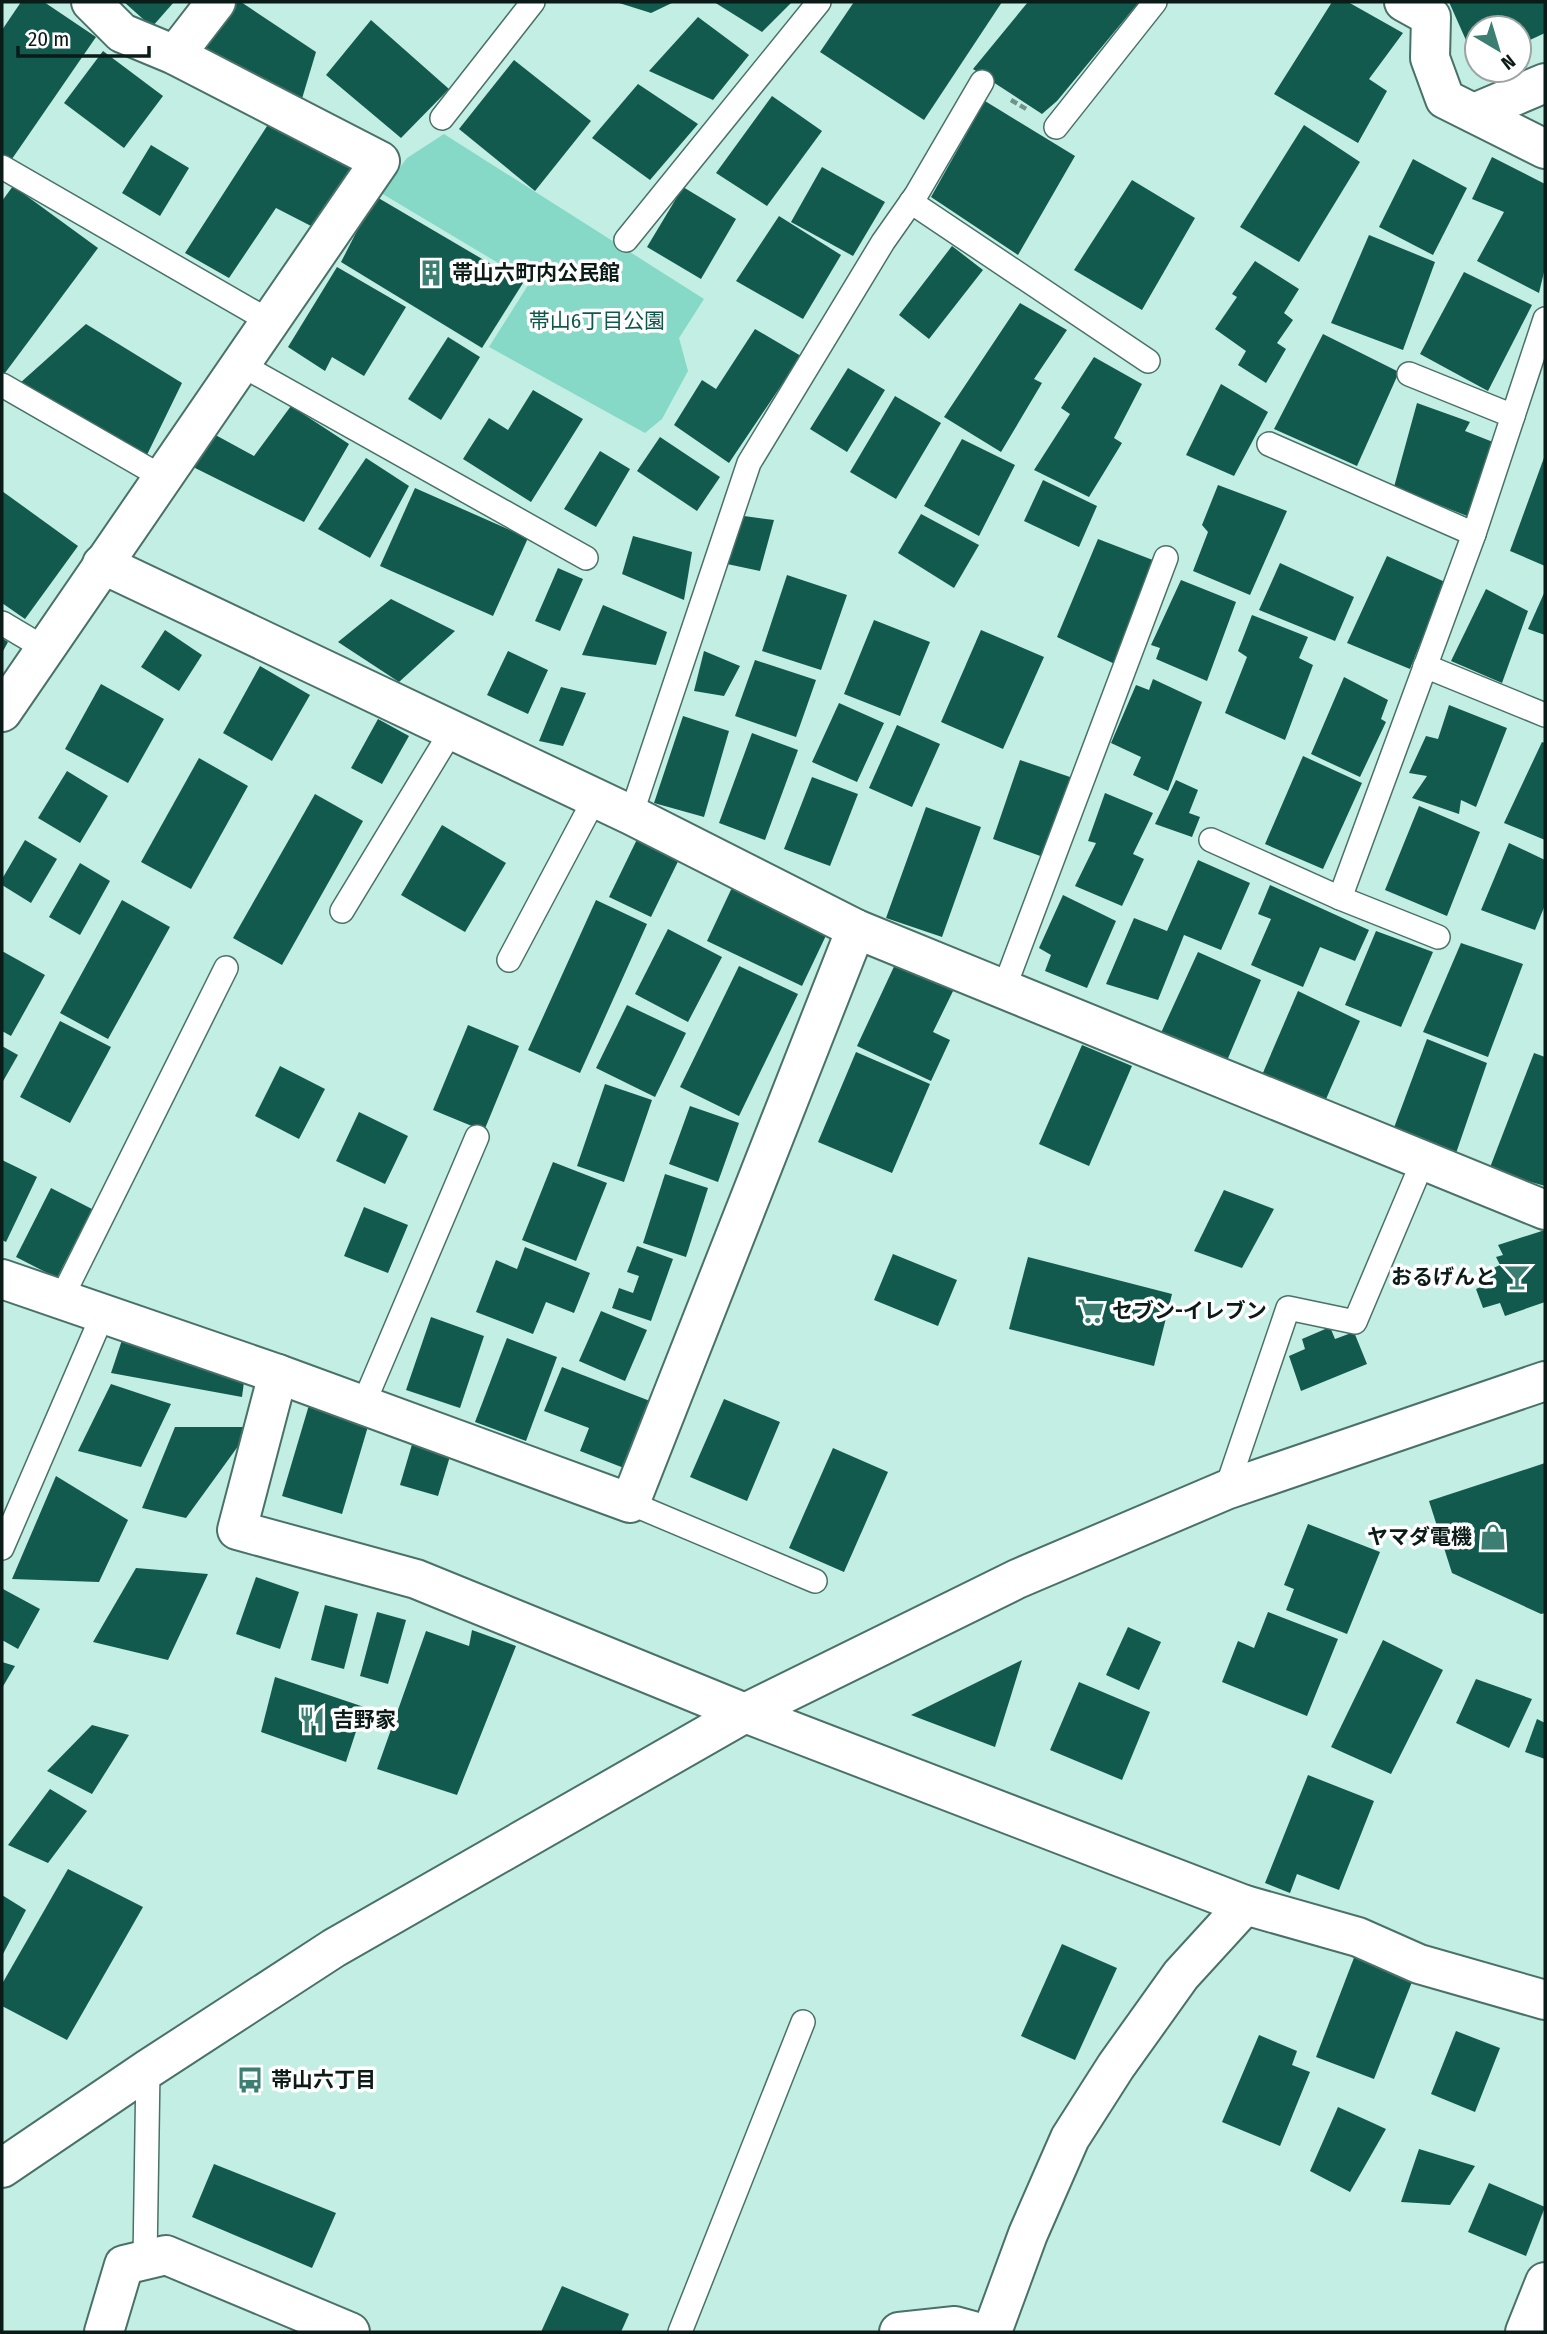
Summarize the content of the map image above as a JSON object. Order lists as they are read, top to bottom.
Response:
{
  "parks": ["帯山6丁目公園"],
  "places": {
    "building": ["帯山六町内公民館"],
    "bar": ["おるげんと"],
    "supermarket": ["セブン-イレブン"],
    "shop": ["ヤマダ電機"],
    "restaurant": ["吉野家"],
    "bus stop": ["帯山六丁目"]
  },
  "scale_bar": "20 m",
  "north": "bottom right"
}
